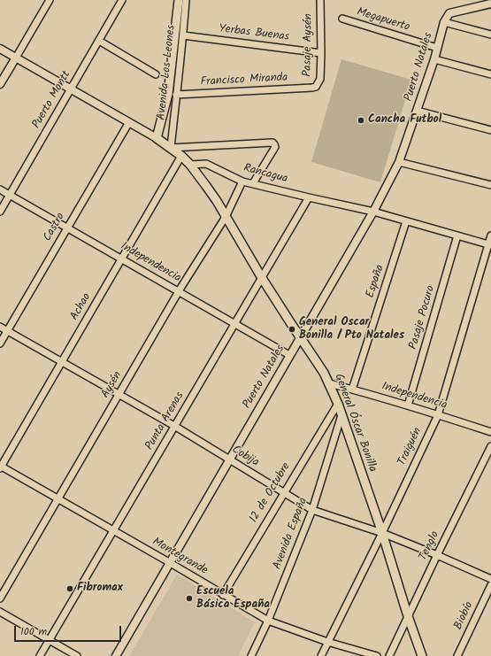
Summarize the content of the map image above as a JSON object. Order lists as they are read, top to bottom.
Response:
{
  "streets": {
    "main road": ["Avenida Los Leones", "General Óscar Bonilla"],
    "street": [
      "Megapuerto",
      "Yerbas Buenas",
      "Pasaje Aysén",
      "Puerto Natales",
      "Francisco Miranda",
      "Puerto Montt",
      "Rancagua",
      "Castro",
      "Independencia",
      "España",
      "Achao",
      "Pasaje Pocuro",
      "Aysén",
      "Punta Arenas",
      "Traiguén",
      "Cobija",
      "12 de Octubre",
      "Avenida España",
      "Tenglo",
      "Montegrande",
      "Biobío"
    ]
  },
  "crossings": [
    ["Megapuerto", "Puerto Natales"],
    ["Yerbas Buenas", "Pasaje Aysén"],
    ["Yerbas Buenas", "Avenida Los Leones"],
    ["Pasaje Aysén", "Francisco Miranda"],
    ["Puerto Natales", "Rancagua"],
    ["Puerto Natales", "Independencia"],
    ["Puerto Natales", "General Óscar Bonilla"],
    ["Puerto Natales", "Cobija"],
    ["Puerto Natales", "Montegrande"],
    ["Avenida Los Leones", "Francisco Miranda"],
    ["Puerto Montt", "Independencia"],
    ["Rancagua", "España"],
    ["Rancagua", "Pasaje Pocuro"],
    ["Rancagua", "Aysén"],
    ["Rancagua", "Punta Arenas"],
    ["Rancagua", "General Óscar Bonilla"],
    ["Rancagua", "Traiguén"],
    ["Castro", "Independencia"],
    ["Castro", "Cobija"],
    ["Independencia", "España"],
    ["Independencia", "Achao"],
    ["Independencia", "Pasaje Pocuro"],
    ["Independencia", "Aysén"],
    ["Independencia", "Punta Arenas"],
    ["Independencia", "General Óscar Bonilla"],
    ["Independencia", "Traiguén"],
    ["Achao", "Cobija"],
    ["Achao", "Montegrande"],
    ["Aysén", "General Óscar Bonilla"],
    ["Aysén", "Cobija"],
    ["Aysén", "Montegrande"],
    ["Punta Arenas", "General Óscar Bonilla"],
    ["Punta Arenas", "Cobija"],
    ["Punta Arenas", "Montegrande"],
    ["General Óscar Bonilla", "Traiguén"],
    ["General Óscar Bonilla", "Cobija"],
    ["General Óscar Bonilla", "12 de Octubre"],
    ["General Óscar Bonilla", "Avenida España"],
    ["General Óscar Bonilla", "Tenglo"],
    ["Traiguén", "Cobija"],
    ["Traiguén", "Montegrande"],
    ["Cobija", "12 de Octubre"],
    ["Cobija", "Avenida España"],
    ["Cobija", "Tenglo"],
    ["12 de Octubre", "Montegrande"],
    ["Avenida España", "Montegrande"]
  ],
  "places": [
    "Cancha Futbol",
    "General Oscar Bonilla / Pto Natales",
    "Fibromax",
    "Escuela Básica España"
  ],
  "scale_bar": "100 m"
}
